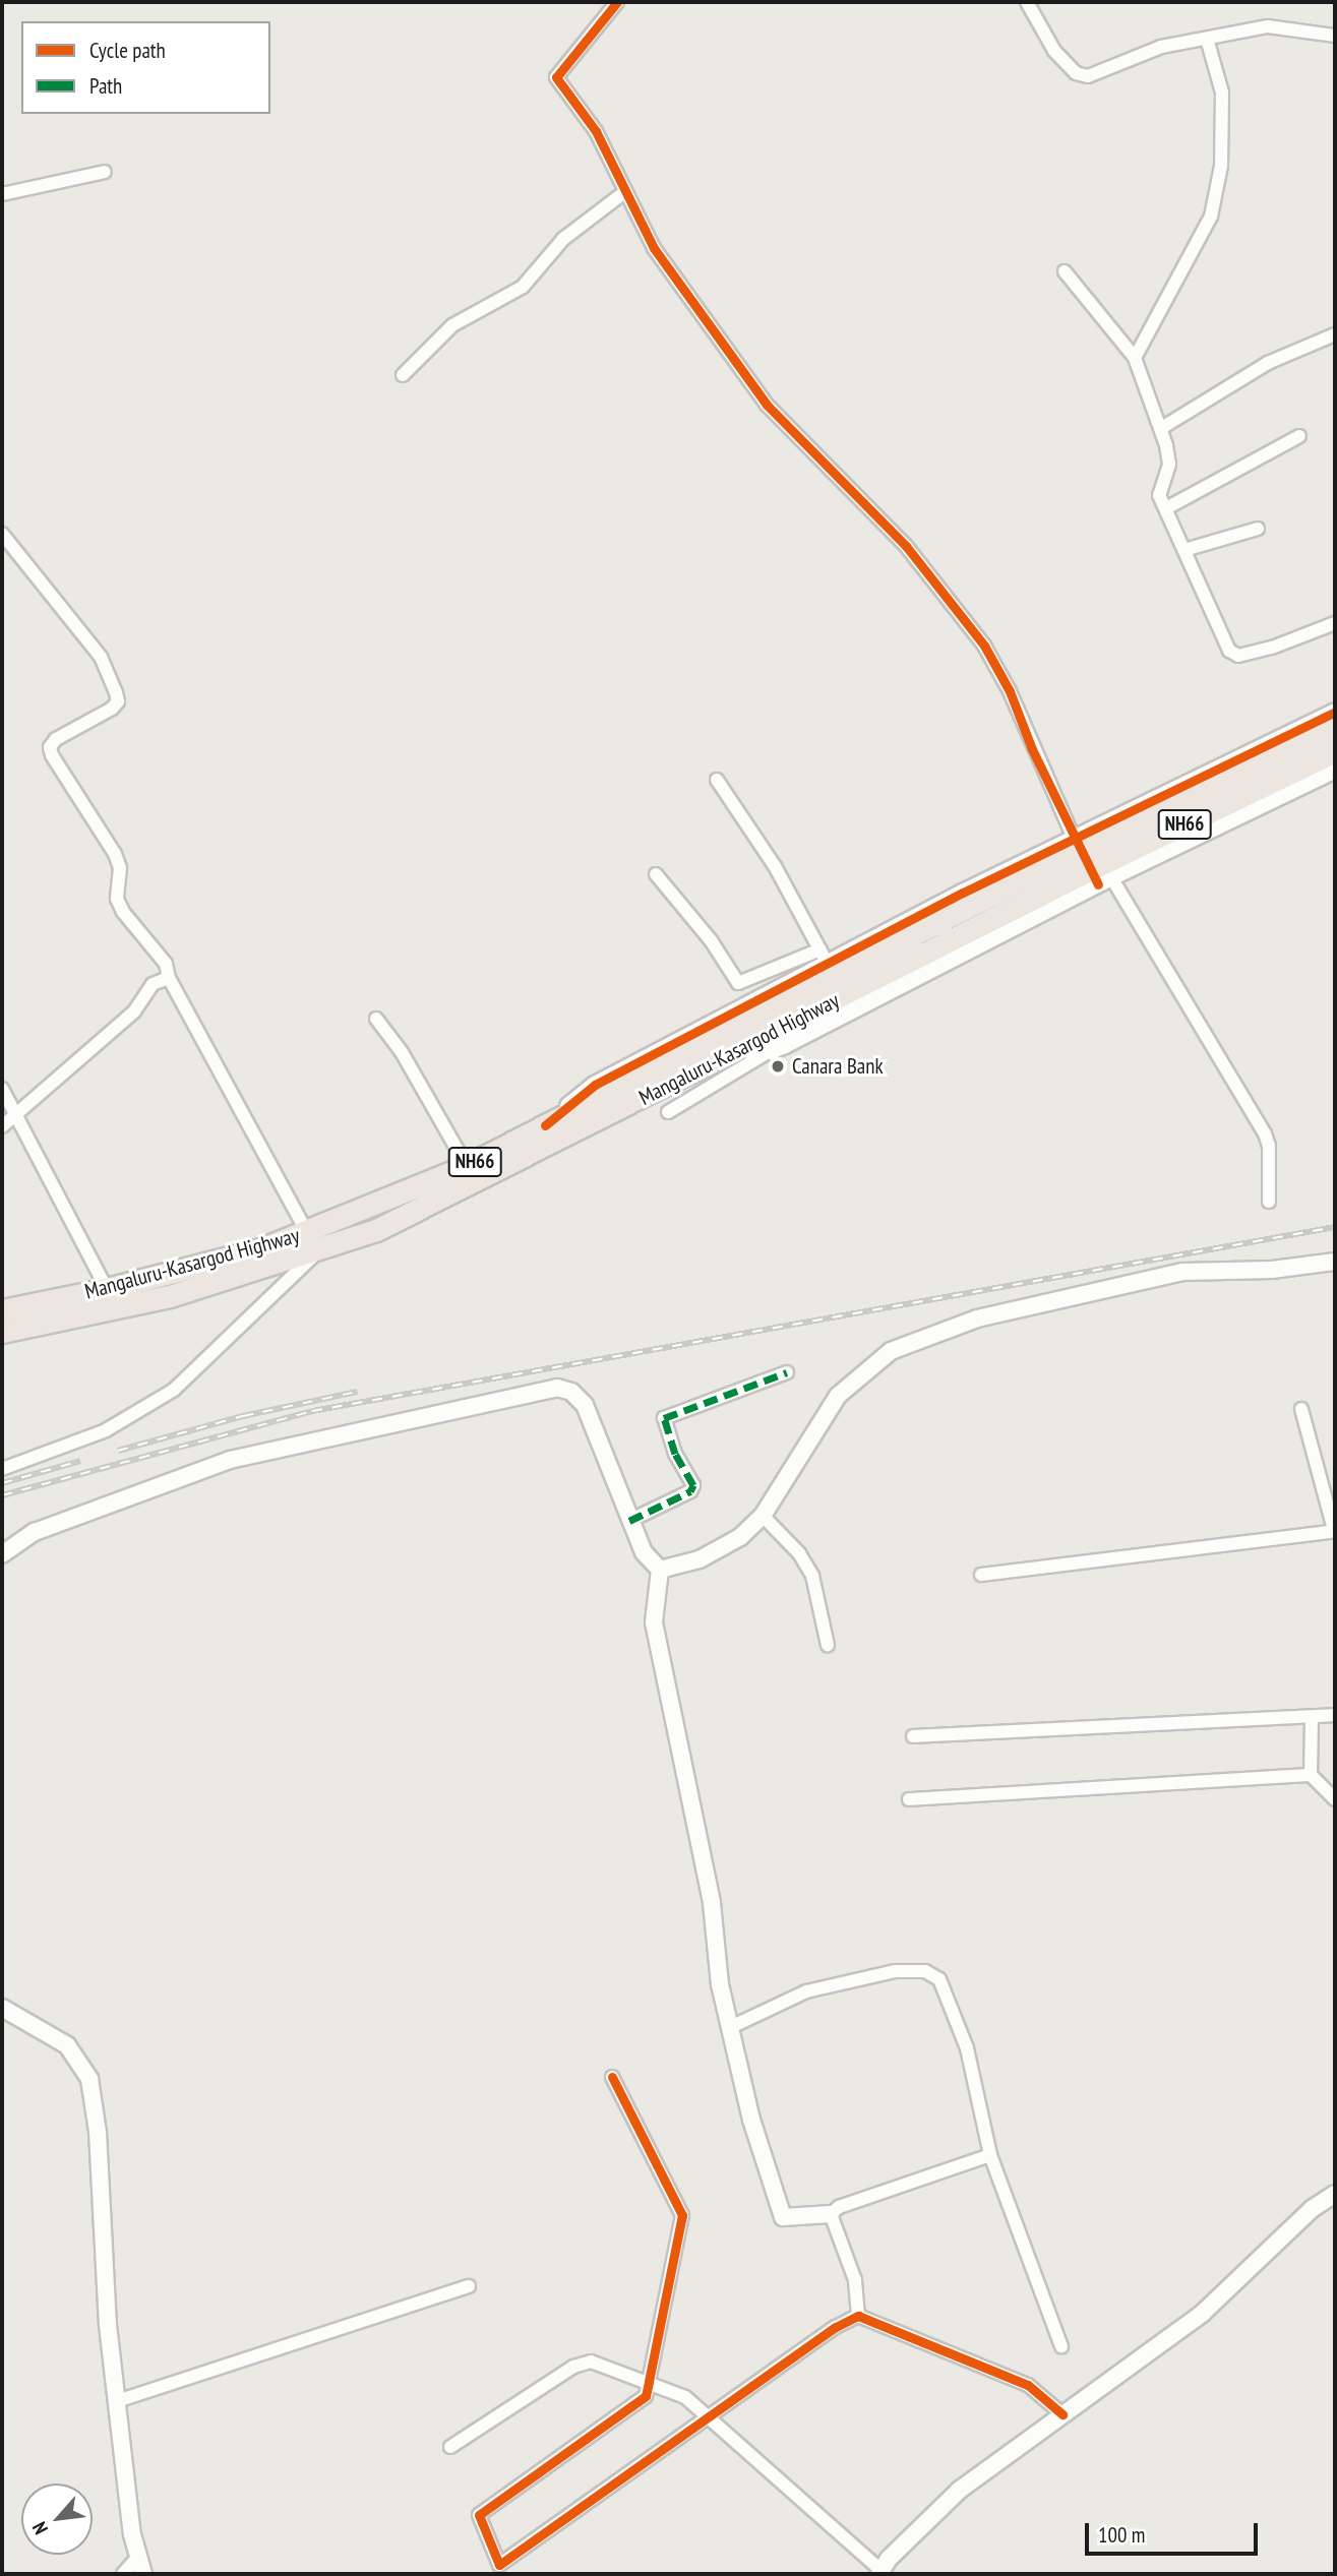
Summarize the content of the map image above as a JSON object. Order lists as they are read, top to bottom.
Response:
{
  "streets": {
    "highway": ["NH66", "Mangaluru-Kasargod Highway"]
  },
  "places": ["Canara Bank"],
  "legend": ["Cycle path", "Path"],
  "scale_bar": "100 m",
  "north": "bottom left"
}
